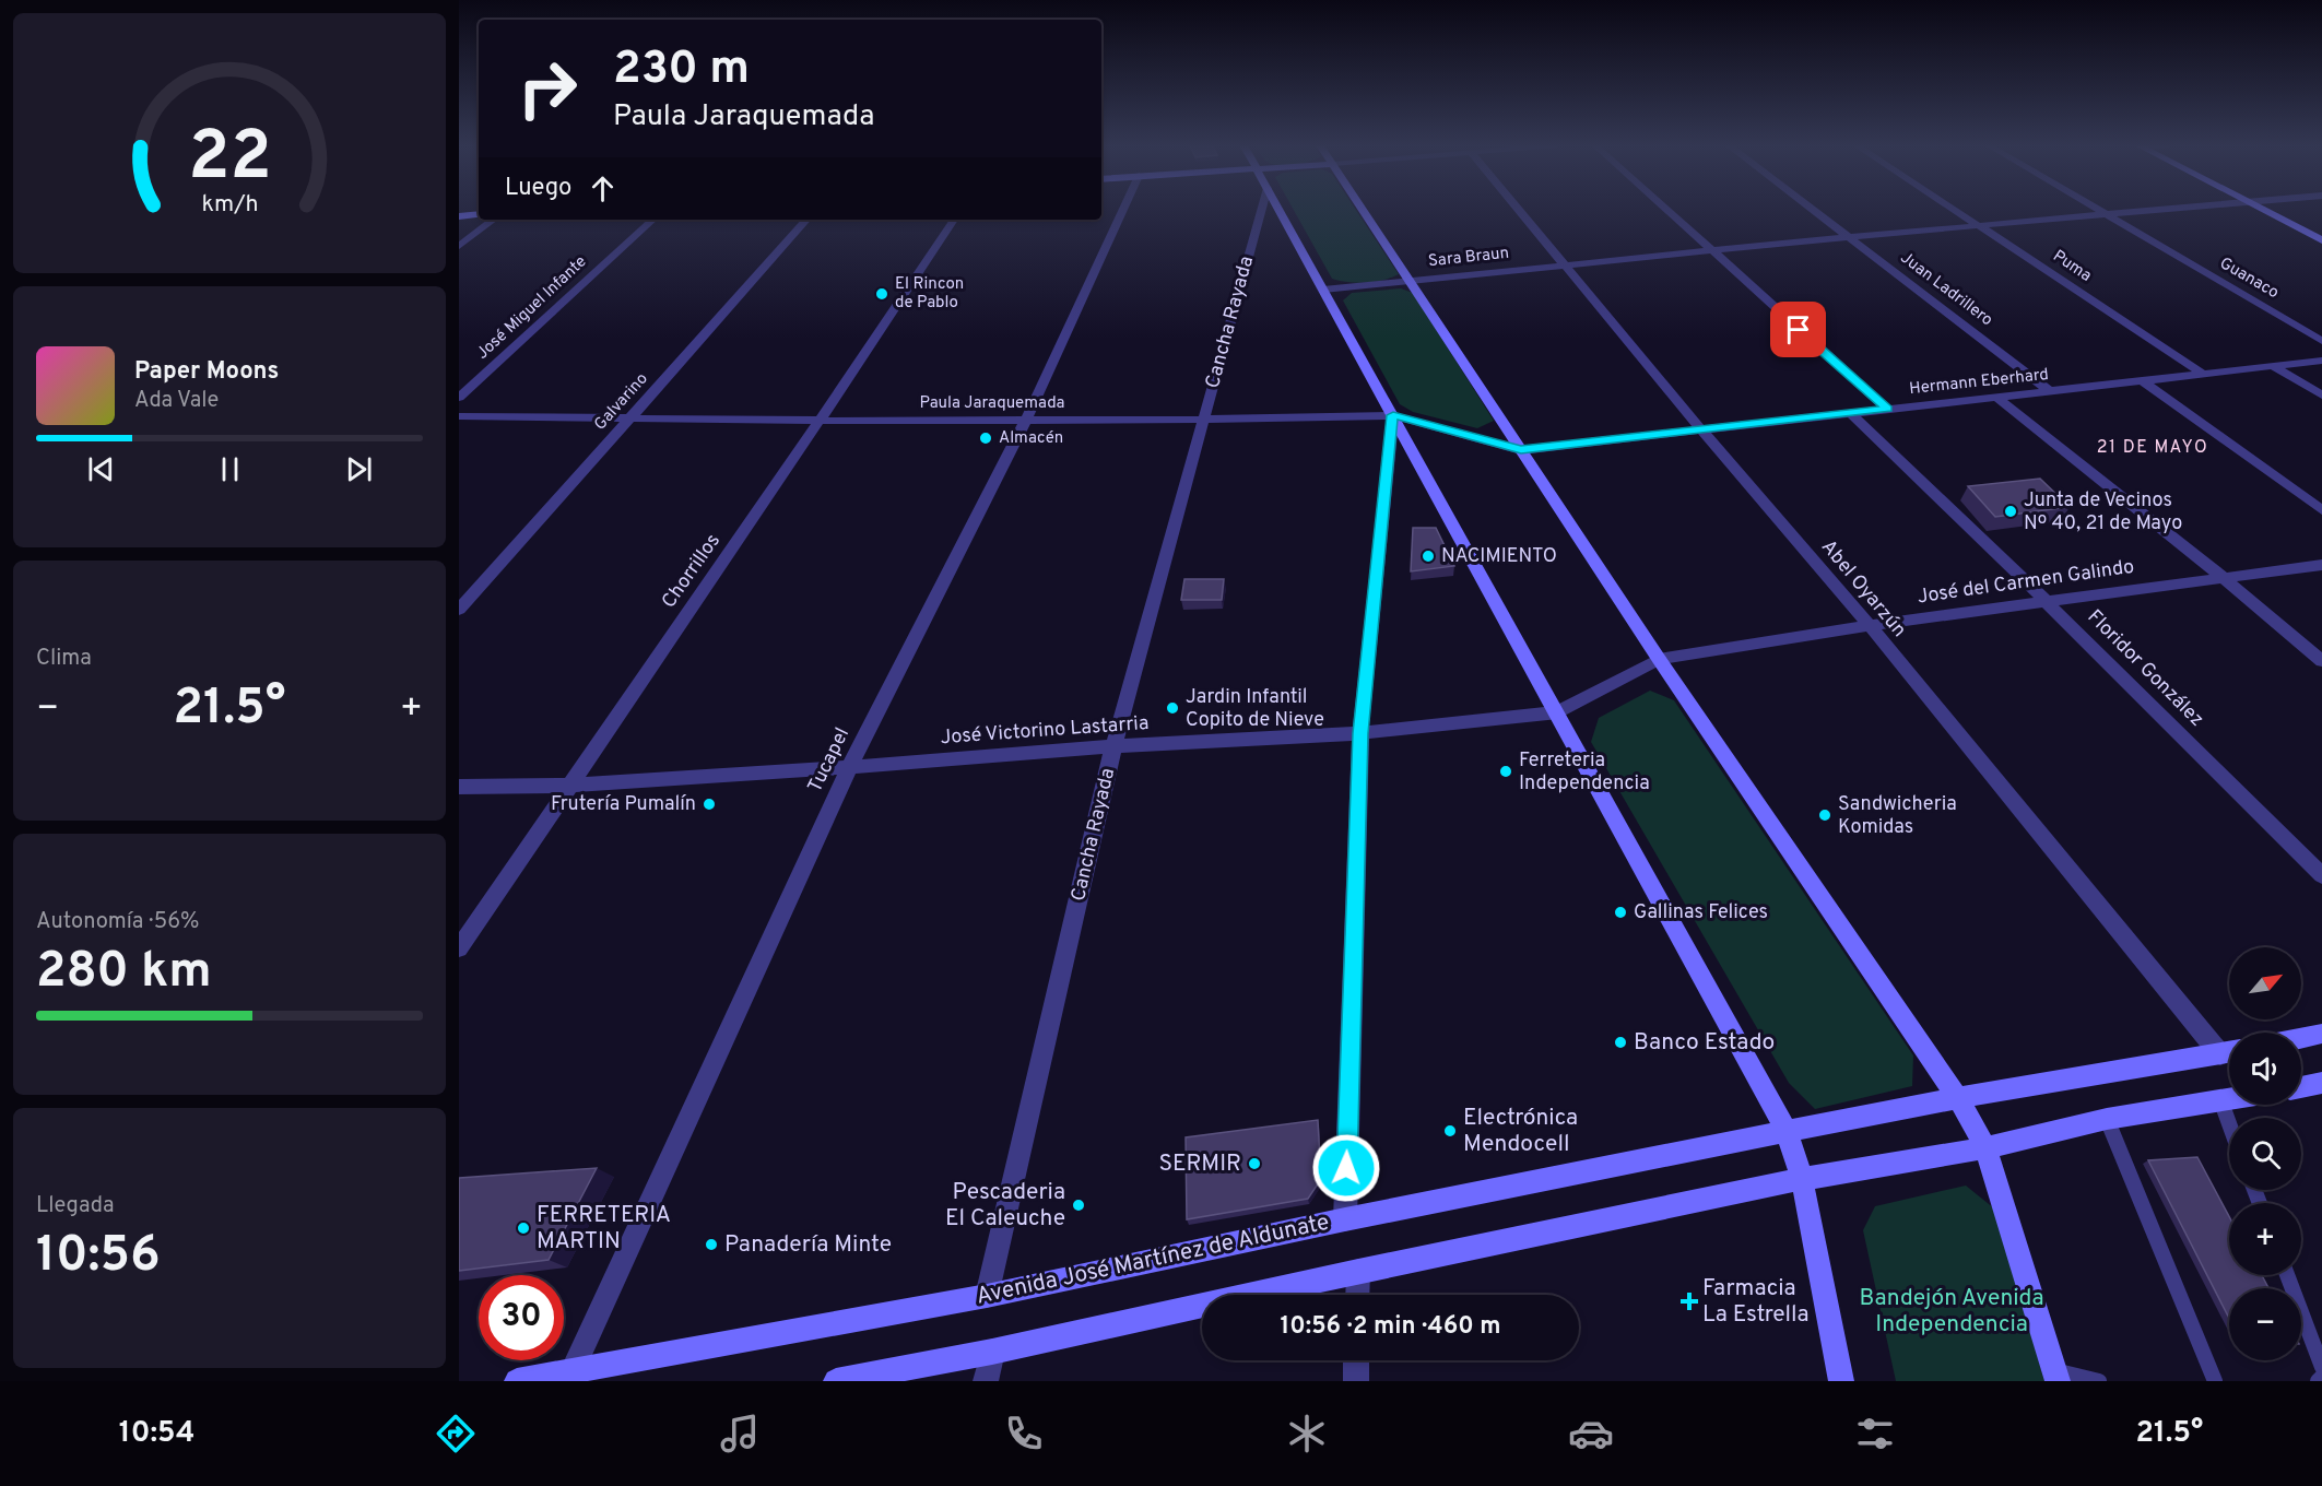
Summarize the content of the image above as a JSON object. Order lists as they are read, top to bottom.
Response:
{
  "streets": {
    "main road": ["Avenida José Martínez de Aldunate"],
    "street": [
      "Sara Braun",
      "Puma",
      "Guanaco",
      "Juan Ladrillero",
      "José Miguel Infante",
      "Cancha Rayada",
      "Hermann Eberhard",
      "Galvarino",
      "Paula Jaraquemada",
      "Chorrillos",
      "José del Carmen Galindo",
      "Abel Oyarzún",
      "Floridor González",
      "José Victorino Lastarria",
      "Tucapel"
    ]
  },
  "crossings": [
    ["Sara Braun", "Puma"],
    ["Sara Braun", "Guanaco"],
    ["Sara Braun", "Juan Ladrillero"],
    ["Sara Braun", "Abel Oyarzún"],
    ["Puma", "Hermann Eberhard"],
    ["Juan Ladrillero", "Hermann Eberhard"],
    ["Cancha Rayada", "Paula Jaraquemada"],
    ["Cancha Rayada", "José Victorino Lastarria"],
    ["Cancha Rayada", "Avenida José Martínez de Aldunate"],
    ["Hermann Eberhard", "Paula Jaraquemada"],
    ["Hermann Eberhard", "Abel Oyarzún"],
    ["Hermann Eberhard", "Floridor González"],
    ["Galvarino", "Paula Jaraquemada"],
    ["Paula Jaraquemada", "Chorrillos"],
    ["Paula Jaraquemada", "Tucapel"],
    ["Chorrillos", "José Victorino Lastarria"],
    ["José del Carmen Galindo", "Abel Oyarzún"],
    ["José del Carmen Galindo", "Floridor González"],
    ["José del Carmen Galindo", "José Victorino Lastarria"],
    ["José Victorino Lastarria", "Tucapel"],
    ["Tucapel", "Avenida José Martínez de Aldunate"]
  ],
  "districts": ["21 DE MAYO"],
  "parks": ["Bandejón Avenida Independencia"],
  "places": {
    "other": [
      "El Rincon de Pablo",
      "Almacén",
      "Junta de Vecinos Nº 40, 21 de Mayo",
      "NACIMIENTO",
      "Jardin Infantil Copito de Nieve",
      "Ferreteria Independencia",
      "Frutería Pumalín",
      "Sandwicheria Komidas",
      "Gallinas Felices",
      "Banco Estado",
      "Electrónica Mendocell",
      "SERMIR",
      "Pescaderia El Caleuche",
      "FERRETERIA MARTIN",
      "Panadería Minte"
    ],
    "health": ["Farmacia La Estrella"]
  },
  "north": "top right",
  "page": {
    "turn": ["230 m", "Paula Jaraquemada"],
    "then": "Luego",
    "song": ["Paper Moons", "Ada Vale"],
    "tile": [
      "Clima",
      ["Autonomía · 56%", "280 km"],
      ["Llegada", "10:56"]
    ],
    "heat": ["−", "21.5°", "+"],
    "map_buttons": ["+", "−"],
    "limit": "30",
    "trip": "10:56 · 2 min · 460 m",
    "tabs": ["10:54", "21.5°"],
    "gauge": ["22", "km/h"]
  }
}
